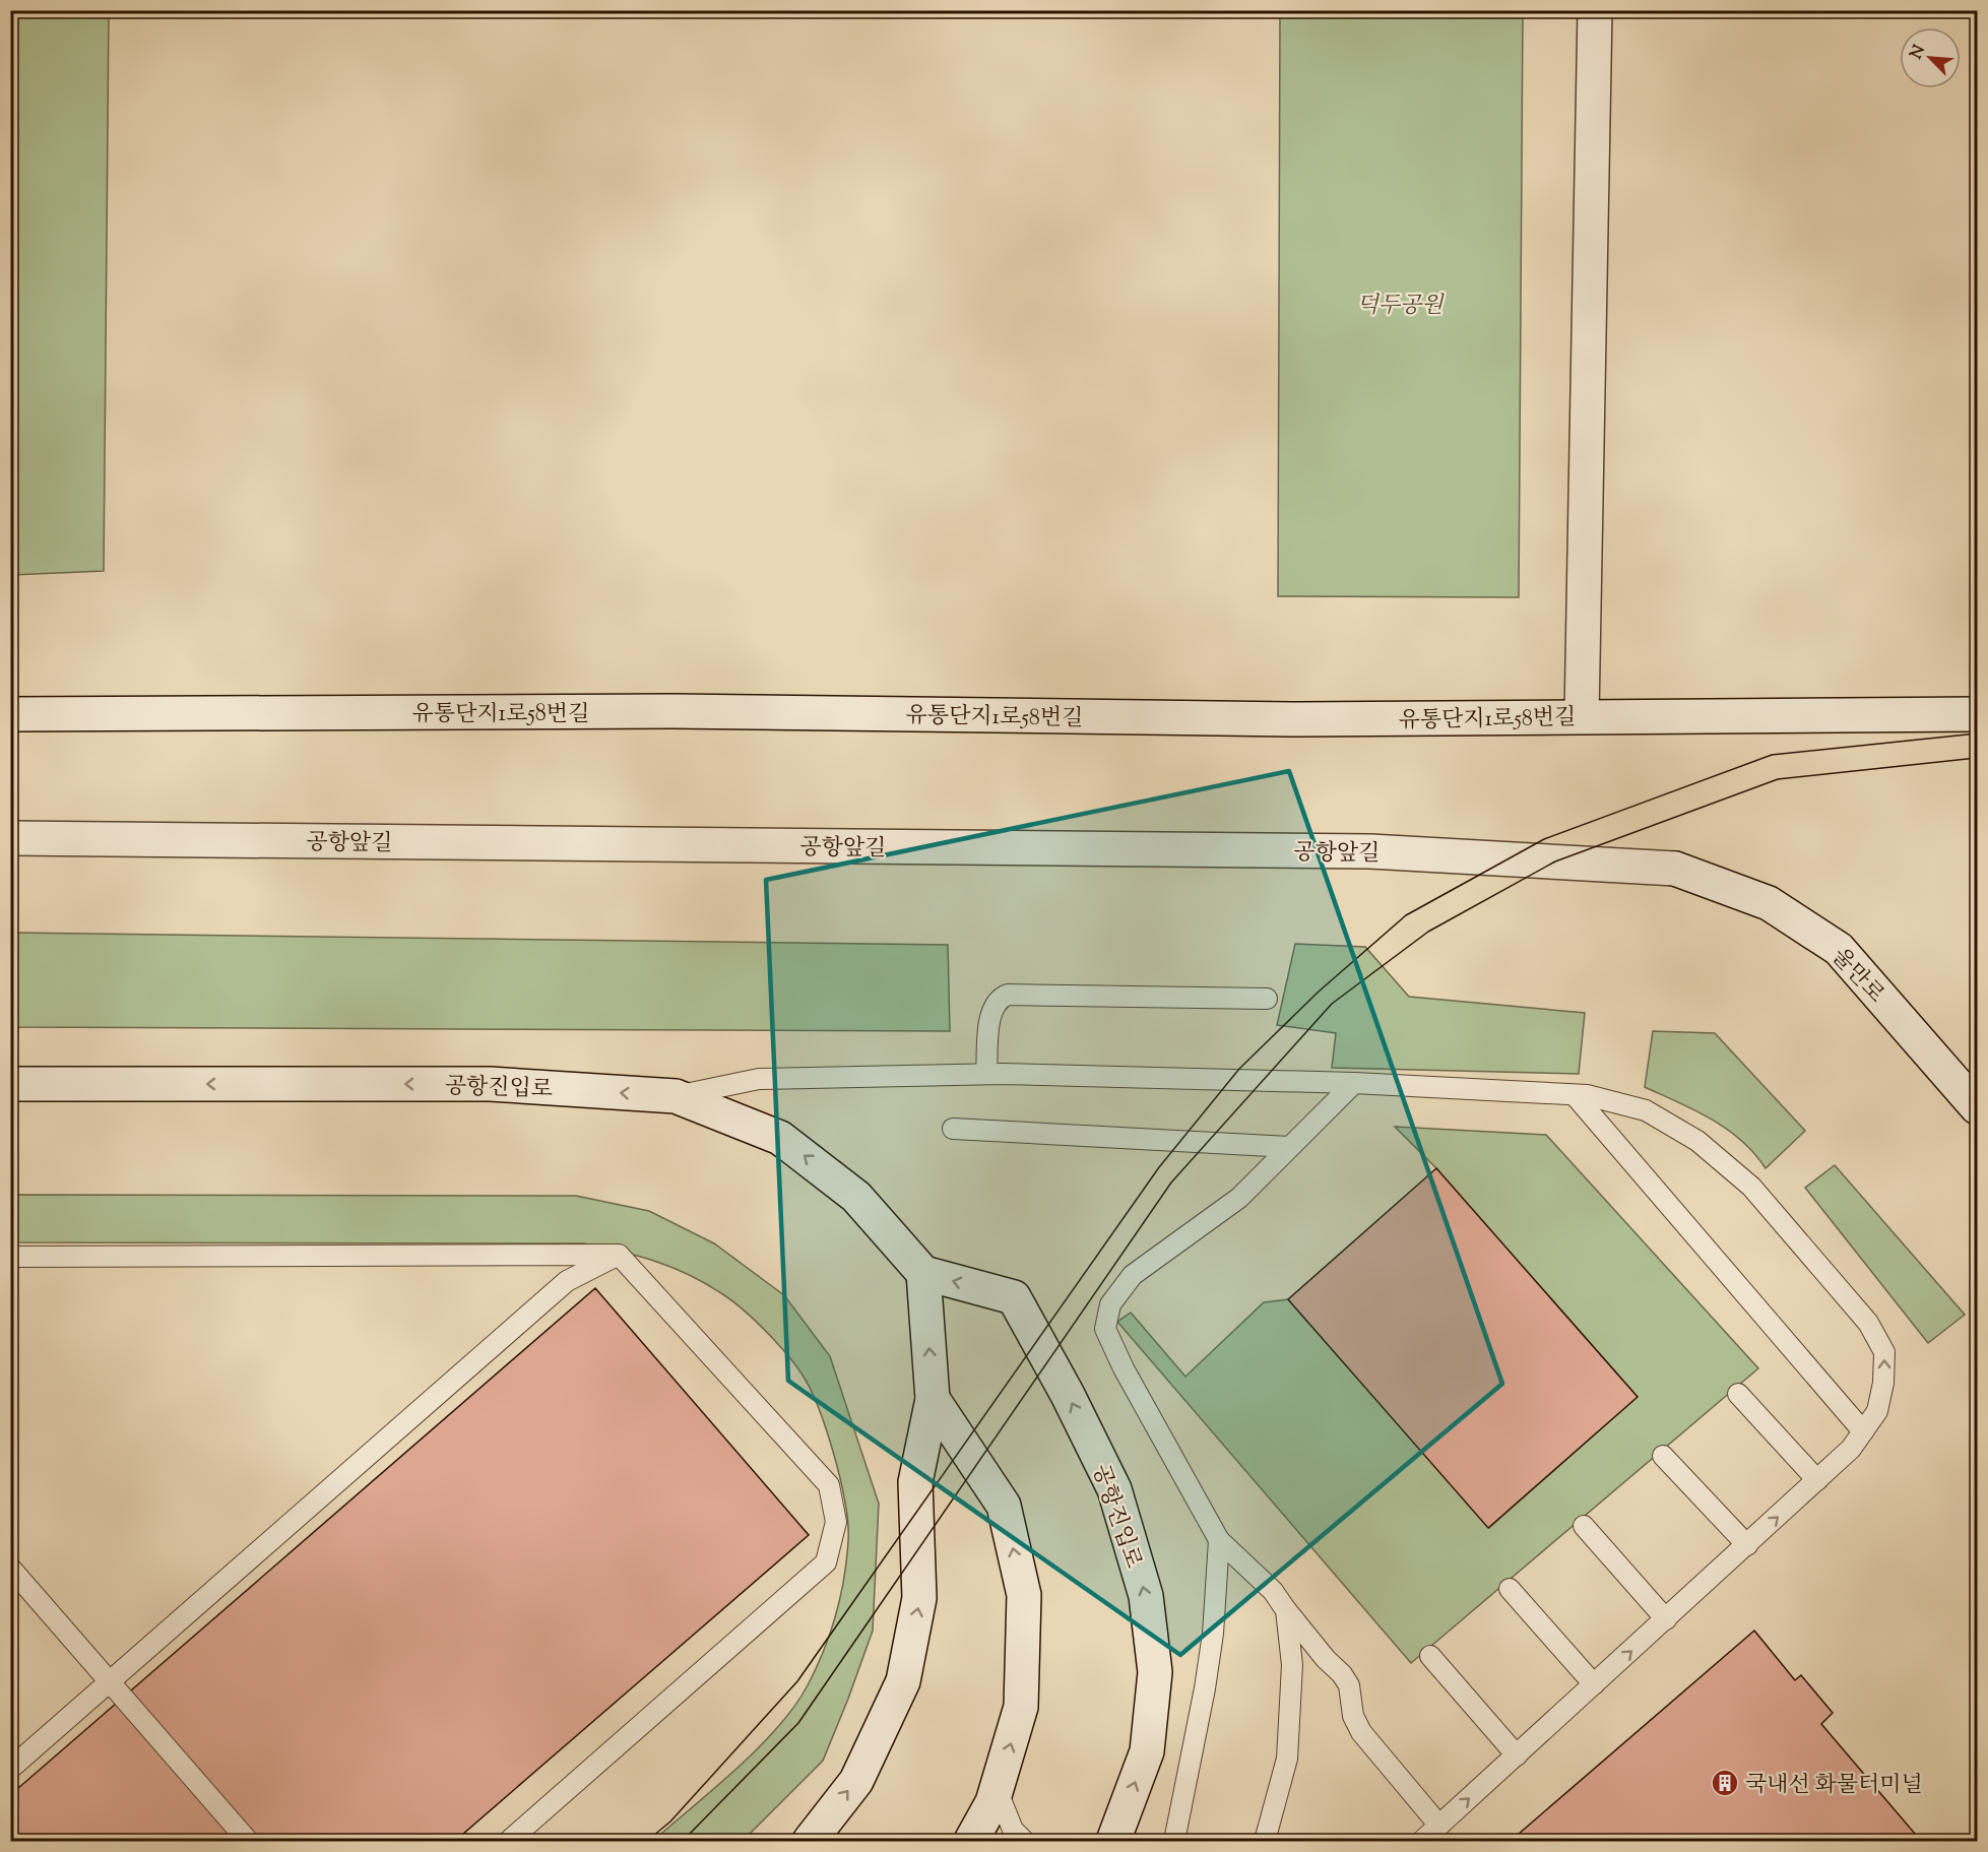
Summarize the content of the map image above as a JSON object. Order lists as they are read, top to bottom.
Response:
{
  "streets": {
    "street": [
      "유통단지1로58번길",
      "공항앞길",
      "울만로",
      "공항진입로"
    ]
  },
  "crossings": [
    ["공항앞길", "울만로"]
  ],
  "one_way": ["공항진입로"],
  "parks": ["덕두공원"],
  "places": {
    "building": ["국내선 화물터미널"]
  },
  "north": "top left"
}
